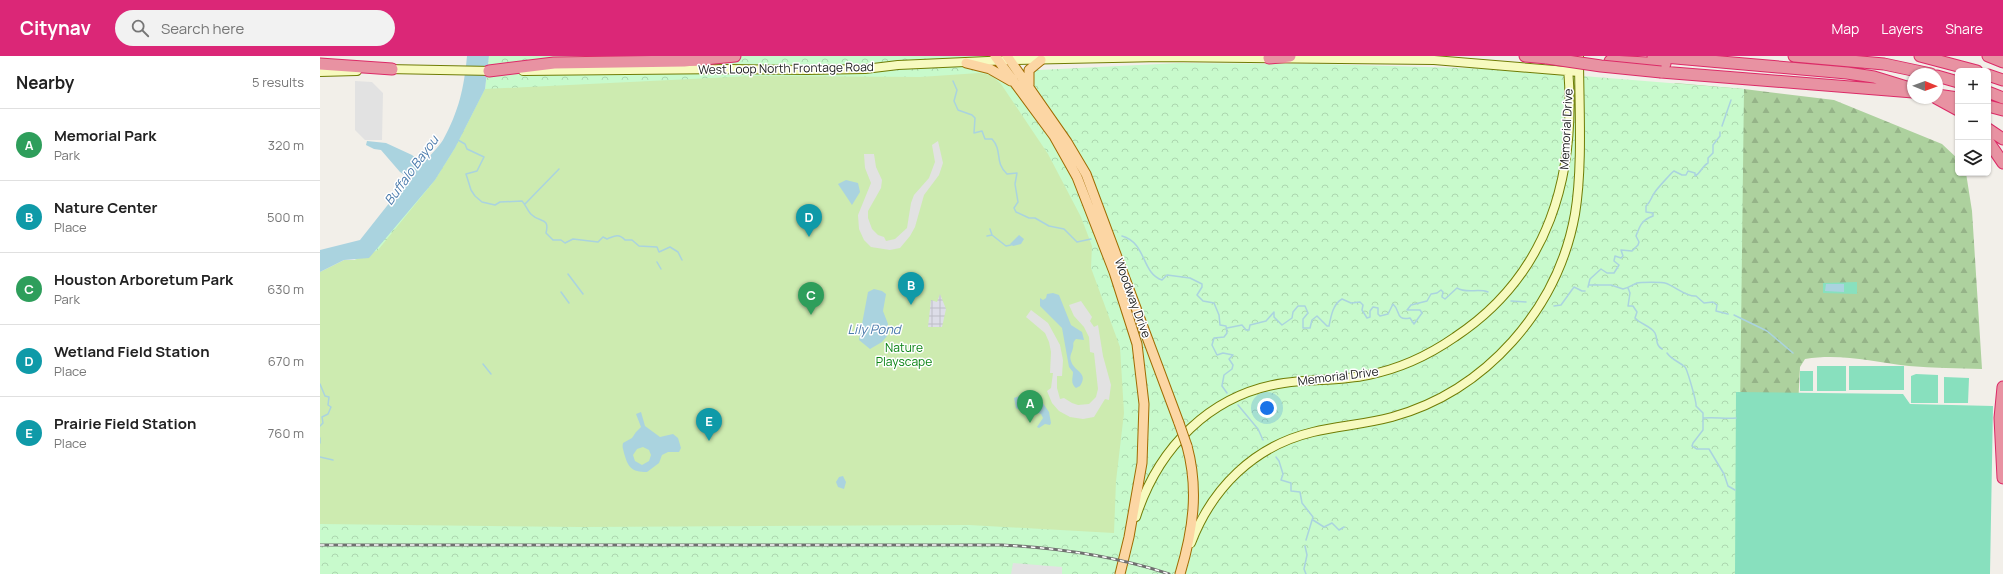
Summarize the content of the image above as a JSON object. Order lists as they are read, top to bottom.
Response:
{
  "streets": {
    "main road": ["West Loop North Frontage Road", "Memorial Drive", "Woodway Drive"]
  },
  "crossings": [
    ["West Loop North Frontage Road", "Memorial Drive"],
    ["West Loop North Frontage Road", "Woodway Drive"],
    ["Memorial Drive", "Woodway Drive"]
  ],
  "water": ["Buffalo Bayou", "Lily Pond"],
  "parks": ["Nature Playscape"],
  "north": "right",
  "page": {
    "header": "Citynav",
    "search": "Search here",
    "nav": ["Map", "Layers", "Share"],
    "heading": ["Nearby", "5 results"],
    "map_buttons": ["+", "−"],
    "list": [
      {
        "mark": "A",
        "name": "Memorial Park",
        "note": "Park",
        "value": "320 m"
      },
      {
        "mark": "B",
        "name": "Nature Center",
        "note": "Place",
        "value": "500 m"
      },
      {
        "mark": "C",
        "name": "Houston Arboretum Park",
        "note": "Park",
        "value": "630 m"
      },
      {
        "mark": "D",
        "name": "Wetland Field Station",
        "note": "Place",
        "value": "670 m"
      },
      {
        "mark": "E",
        "name": "Prairie Field Station",
        "note": "Place",
        "value": "760 m"
      }
    ],
    "pins": [
      "D",
      "B",
      "C",
      "A",
      "E"
    ]
  }
}
